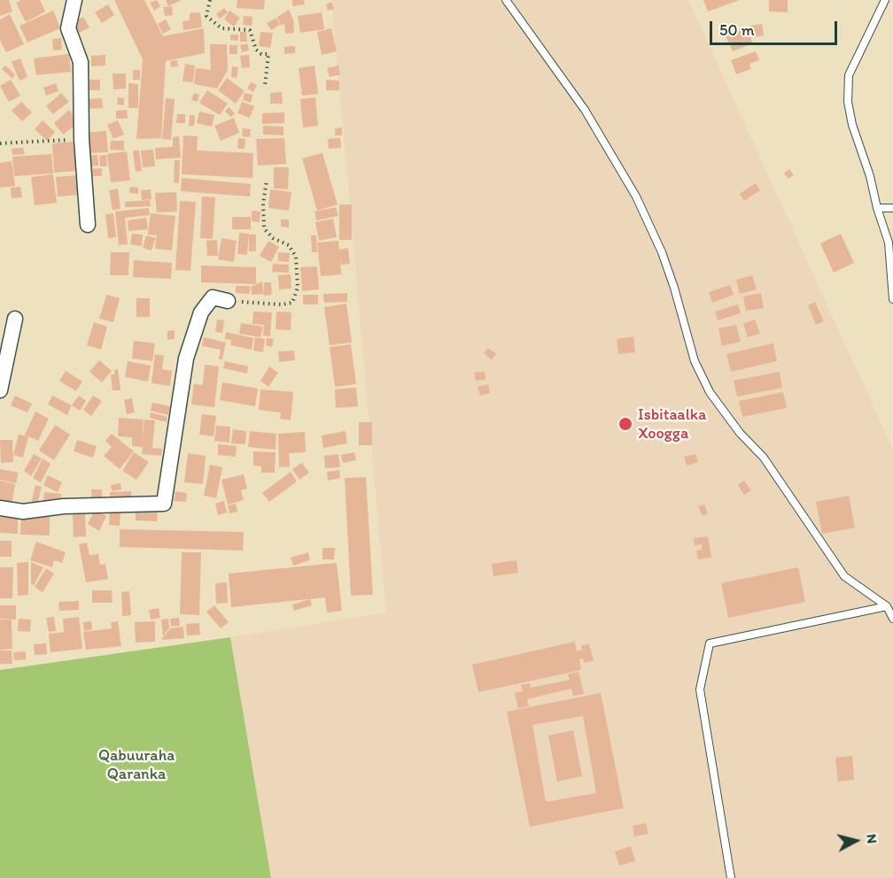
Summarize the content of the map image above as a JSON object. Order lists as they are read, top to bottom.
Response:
{
  "parks": ["Qabuuraha Qaranka"],
  "places": ["Isbitaalka Xoogga"],
  "scale_bar": "50 m",
  "north": "right"
}
